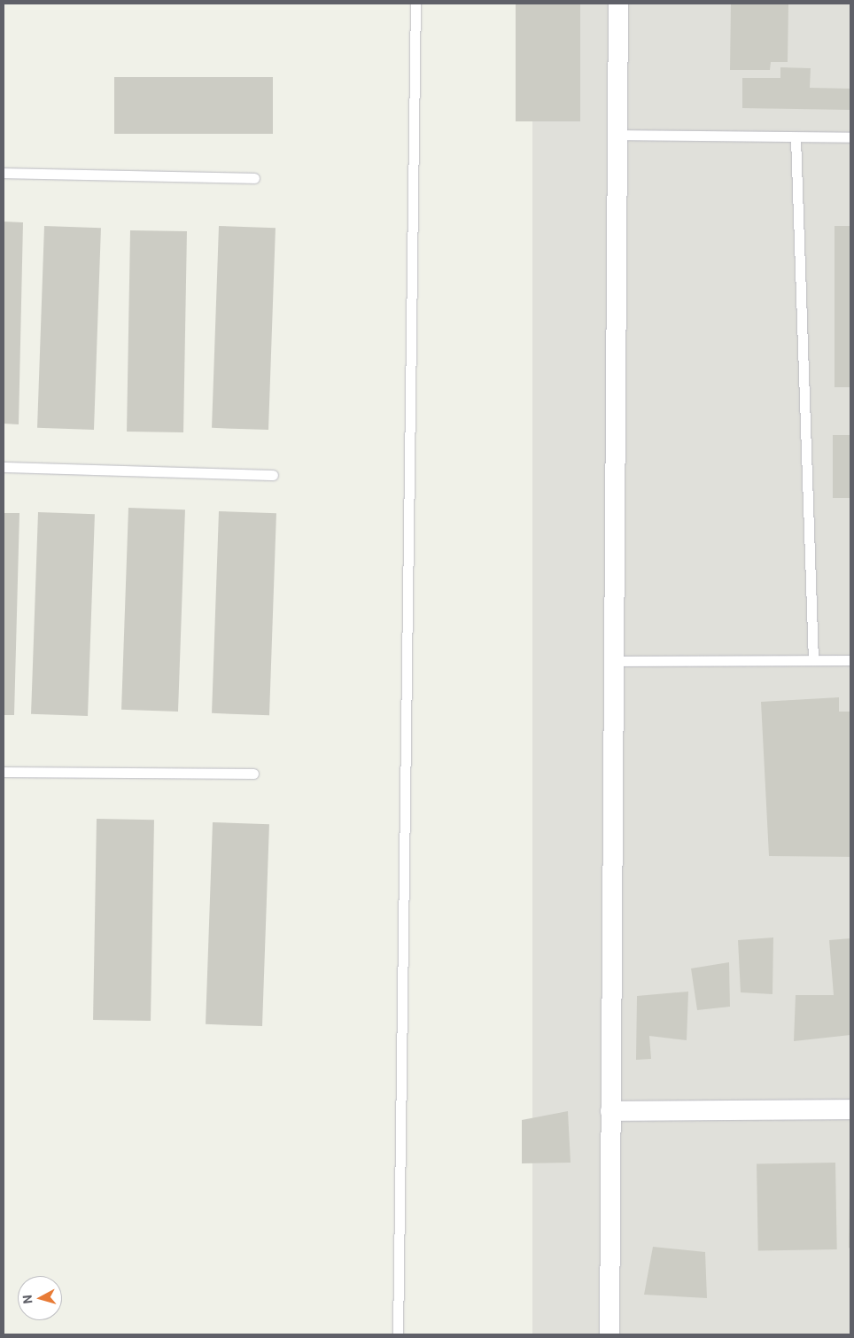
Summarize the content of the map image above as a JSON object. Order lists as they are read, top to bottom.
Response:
{
  "north": "left"
}
